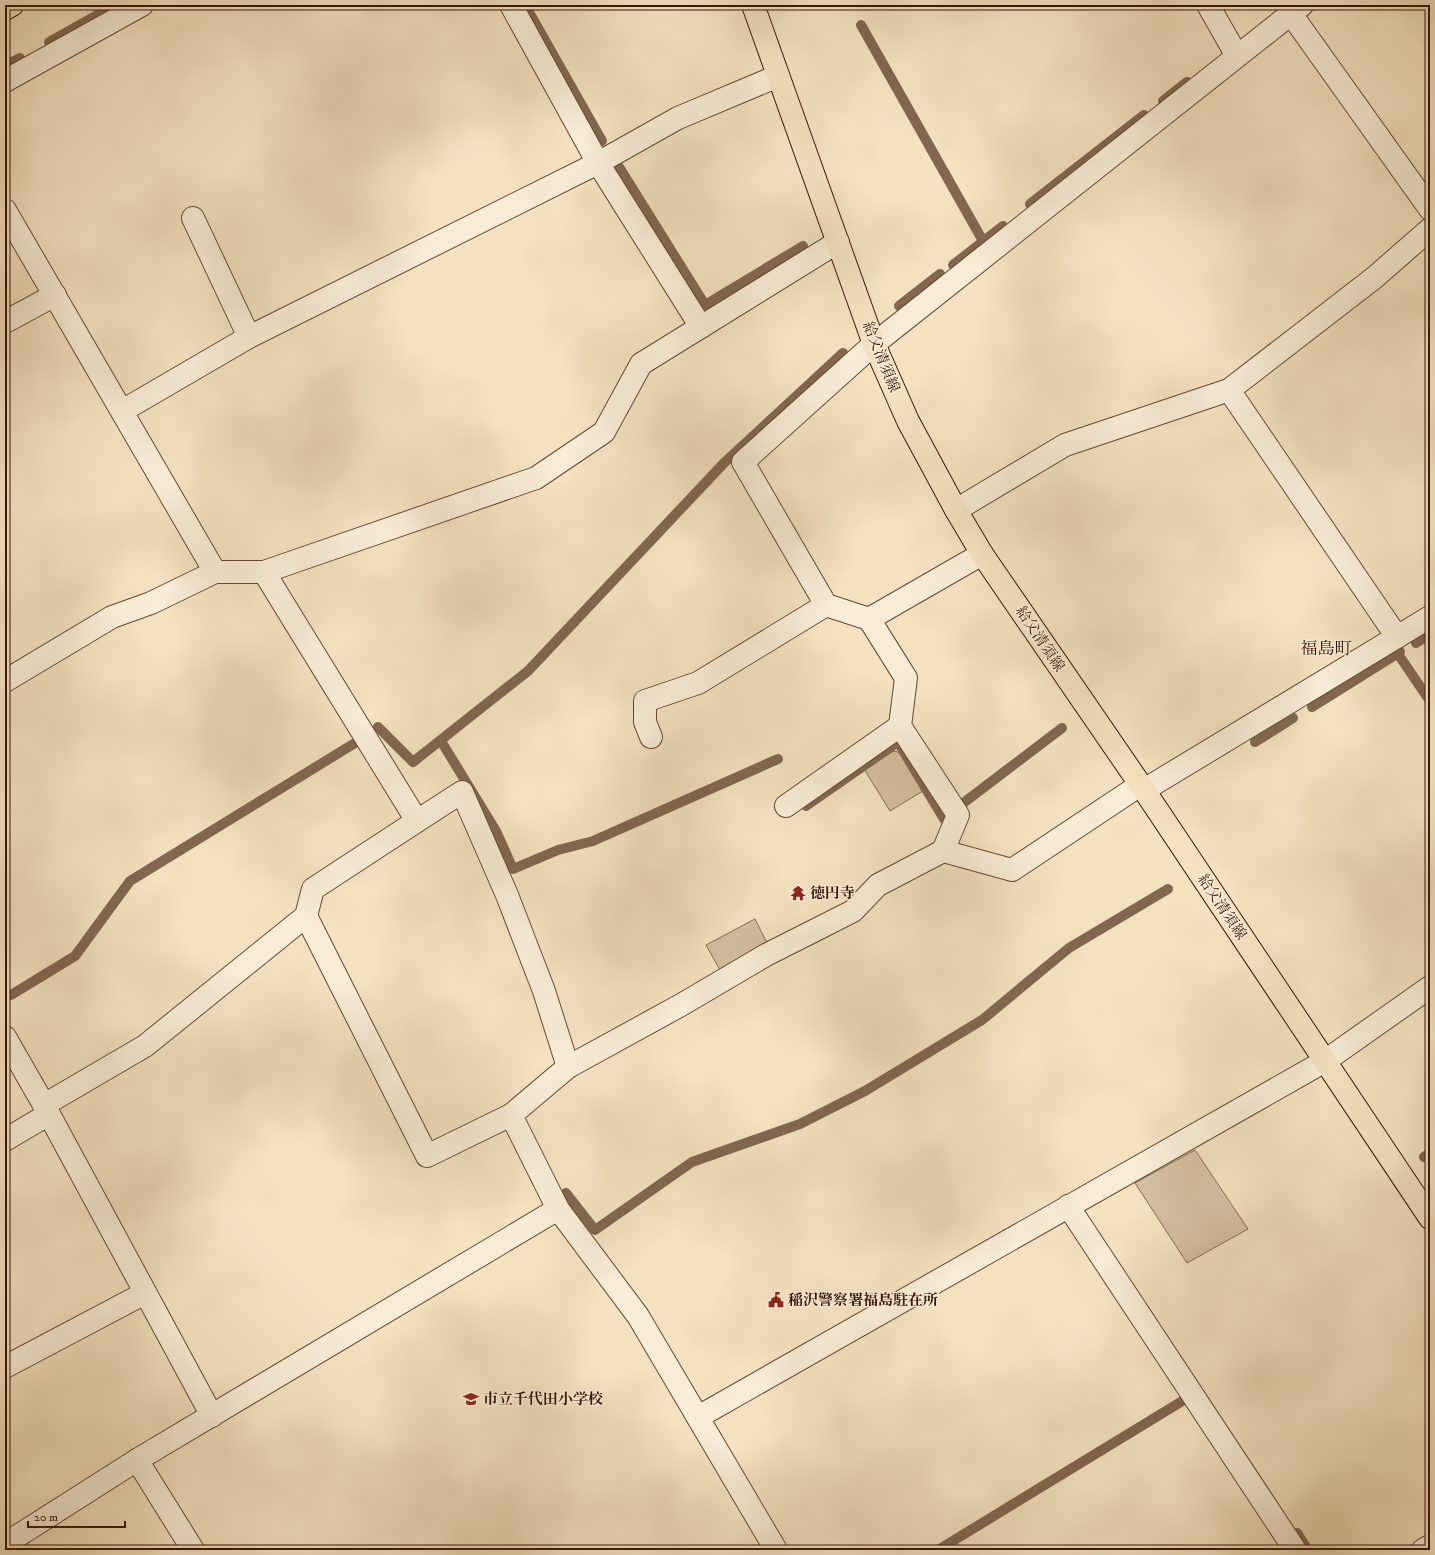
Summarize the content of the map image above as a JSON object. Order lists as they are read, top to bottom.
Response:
{
  "streets": {
    "main road": ["給父清須線"]
  },
  "districts": ["福島町"],
  "places": {
    "temple": ["徳円寺"],
    "public building": ["稲沢警察署福島駐在所"],
    "school or university": ["市立千代田小学校"]
  },
  "scale_bar": "20 m"
}
